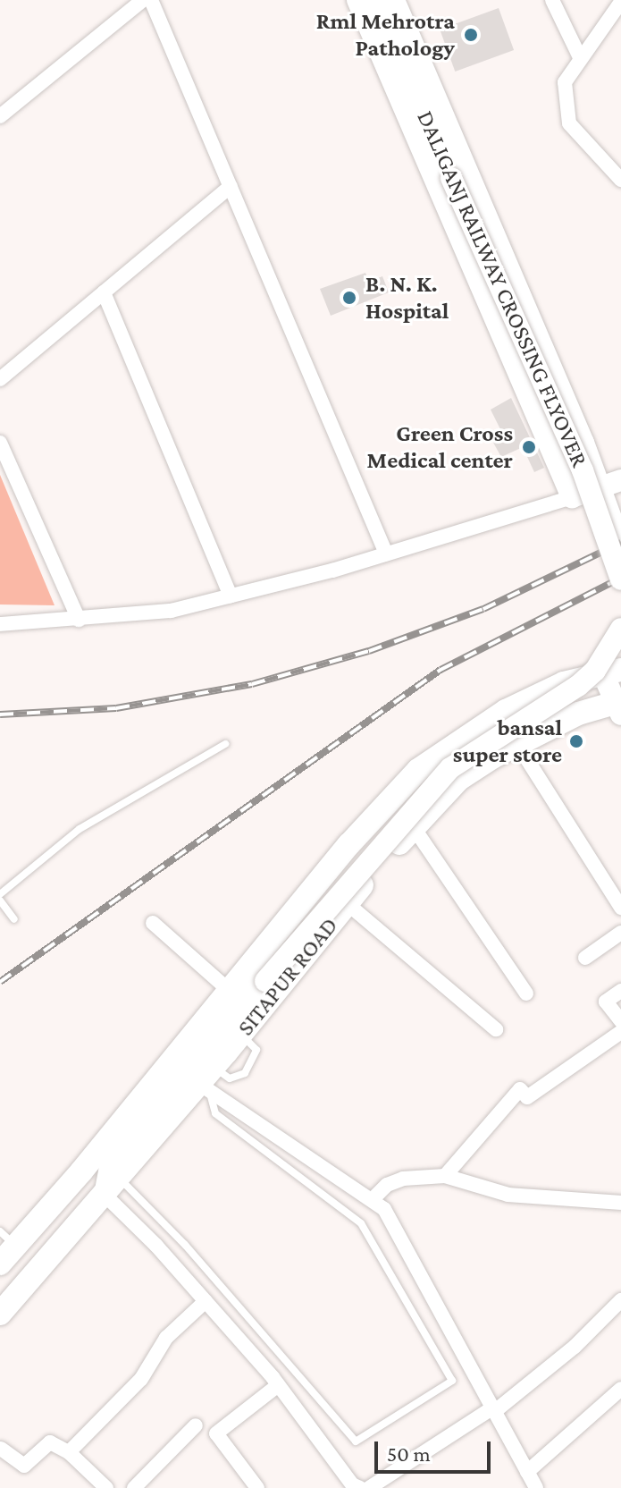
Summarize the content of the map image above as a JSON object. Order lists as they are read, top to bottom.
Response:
{
  "streets": {
    "main road": ["DALIGANJ RAILWAY CROSSING FLYOVER", "SITAPUR ROAD"]
  },
  "places": [
    "Rml Mehrotra Pathology",
    "B. N. K. Hospital",
    "Green Cross Medical center",
    "bansal super store"
  ],
  "scale_bar": "50 m"
}
